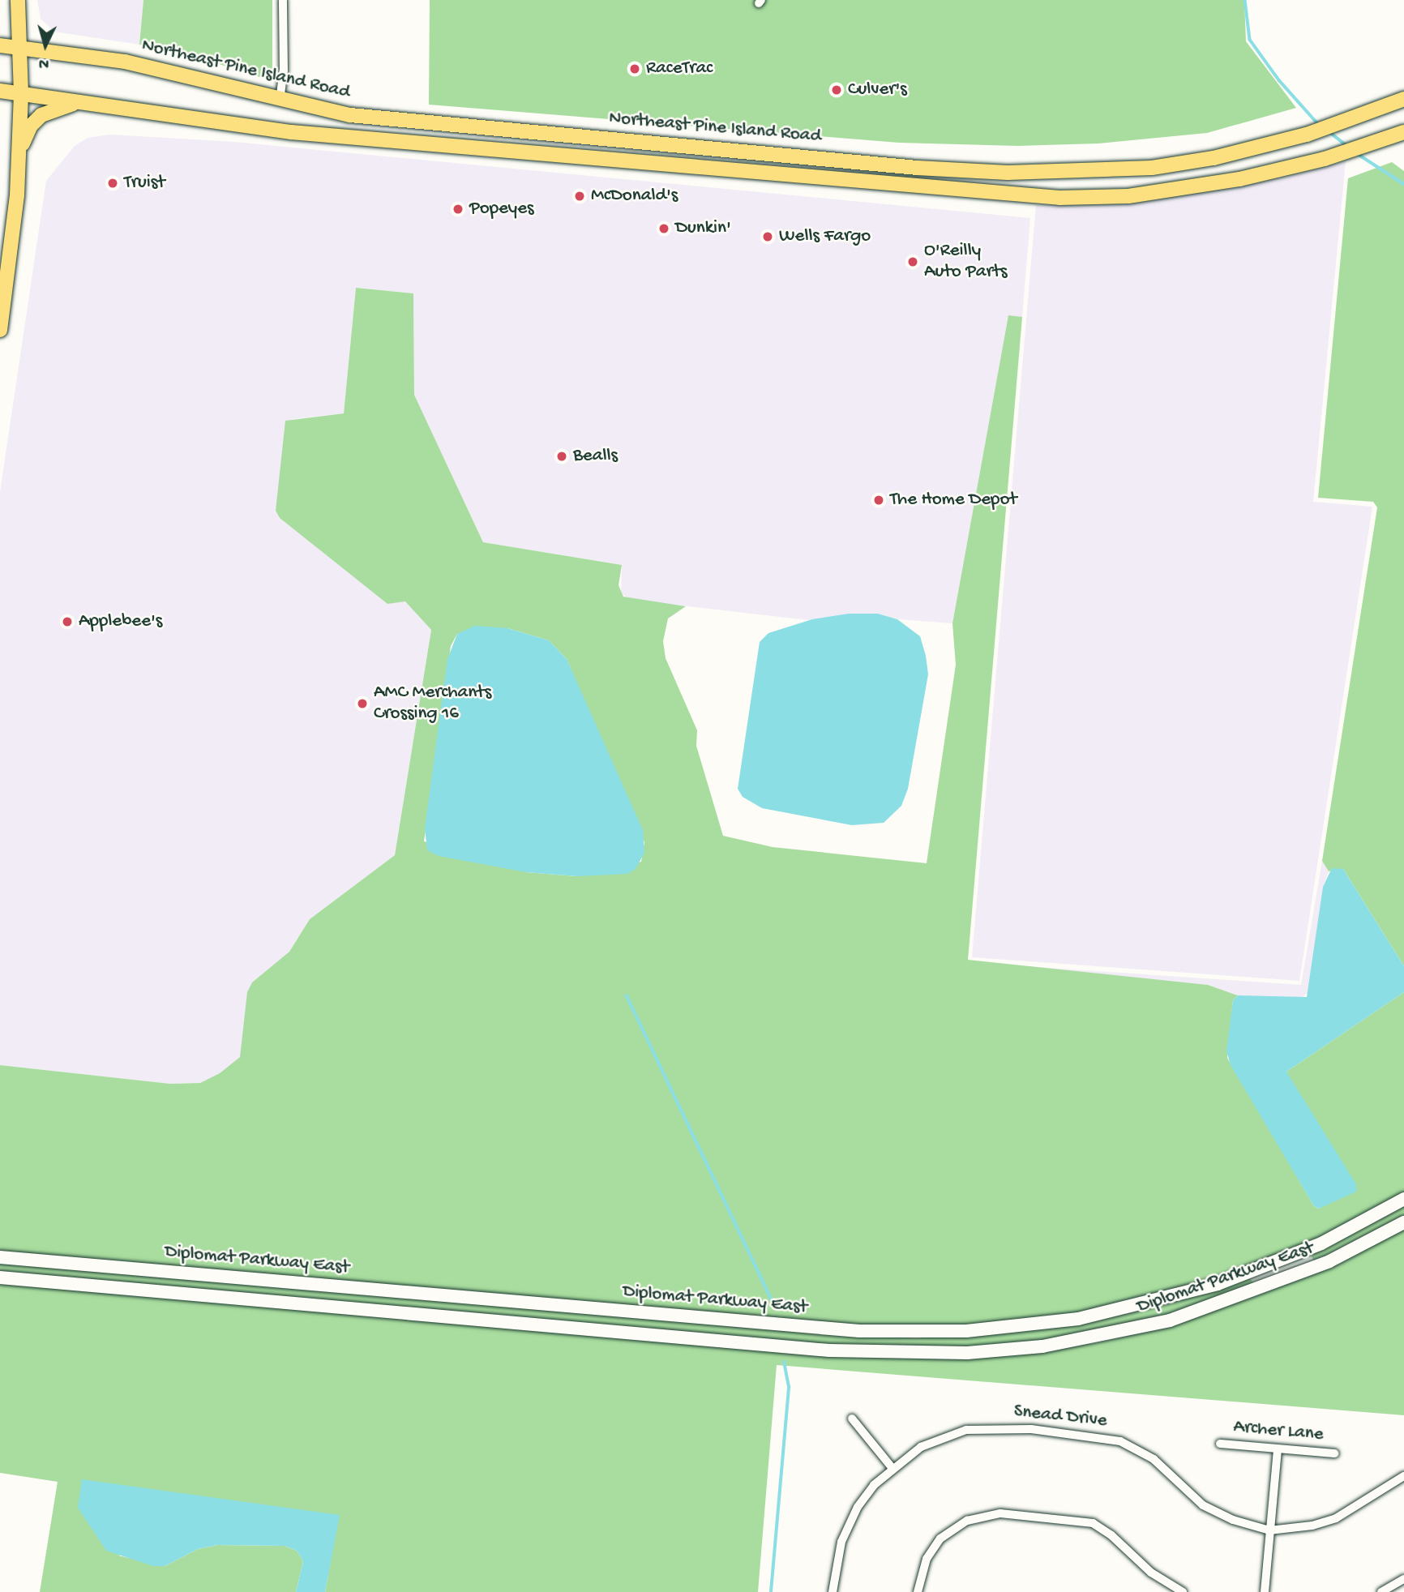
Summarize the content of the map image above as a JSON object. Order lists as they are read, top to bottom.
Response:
{
  "streets": {
    "main road": ["Northeast Pine Island Road", "Diplomat Parkway East"],
    "street": ["Snead Drive", "Archer Lane"]
  },
  "places": [
    "RaceTrac",
    "Culver's",
    "Truist",
    "McDonald's",
    "Popeyes",
    "Dunkin'",
    "Wells Fargo",
    "O'Reilly Auto Parts",
    "Bealls",
    "The Home Depot",
    "Applebee's",
    "AMC Merchants Crossing 16"
  ],
  "north": "bottom"
}
